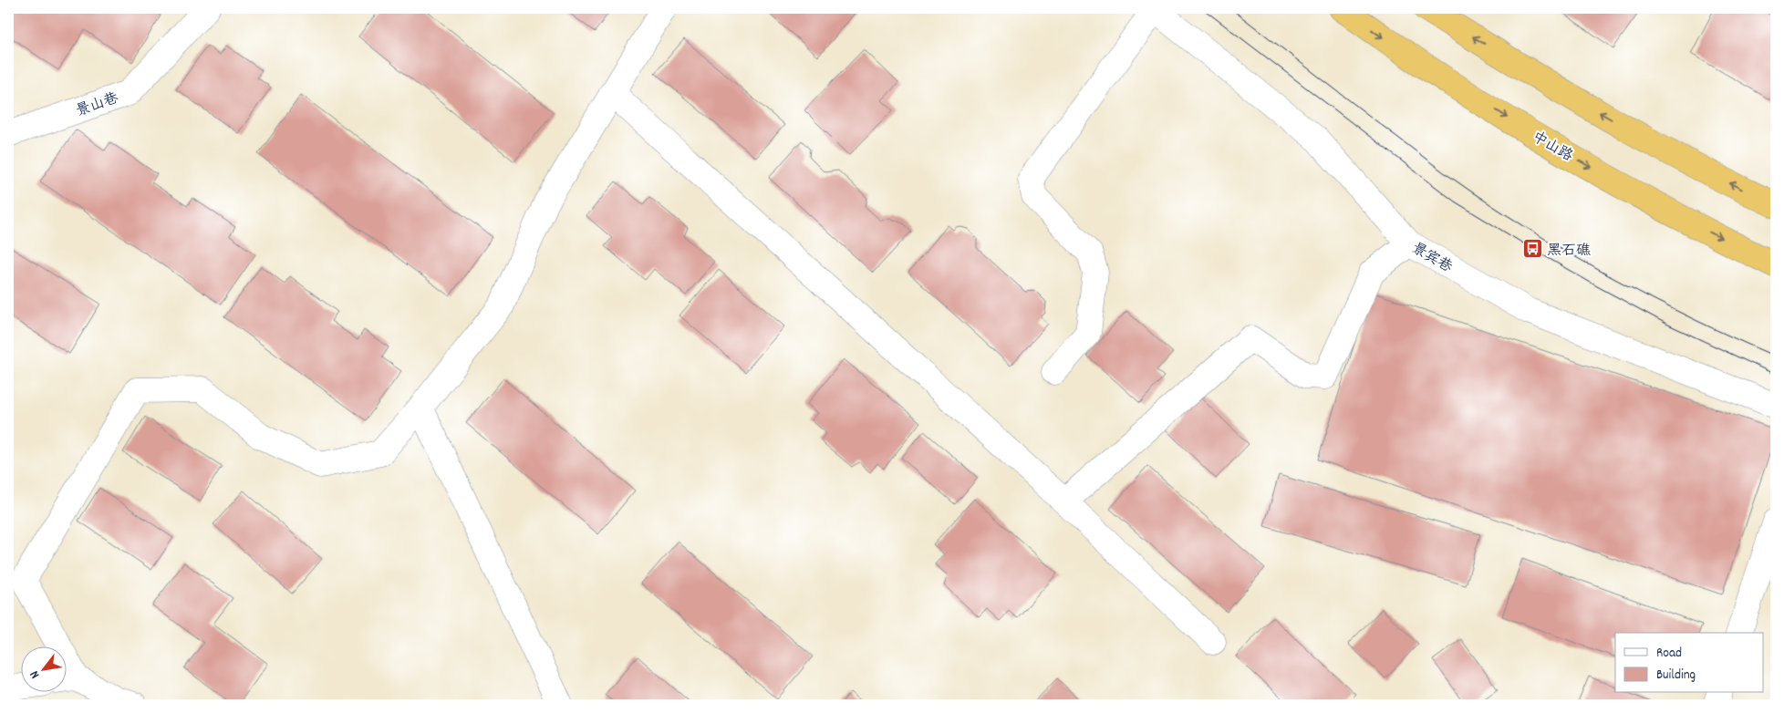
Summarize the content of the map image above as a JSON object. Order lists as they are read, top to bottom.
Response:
{
  "streets": {
    "highway": ["中山路"],
    "street": ["景山巷", "景宾巷"]
  },
  "places": {
    "bus stop": ["黑石礁"]
  },
  "legend": ["Road", "Building"],
  "north": "bottom left"
}
